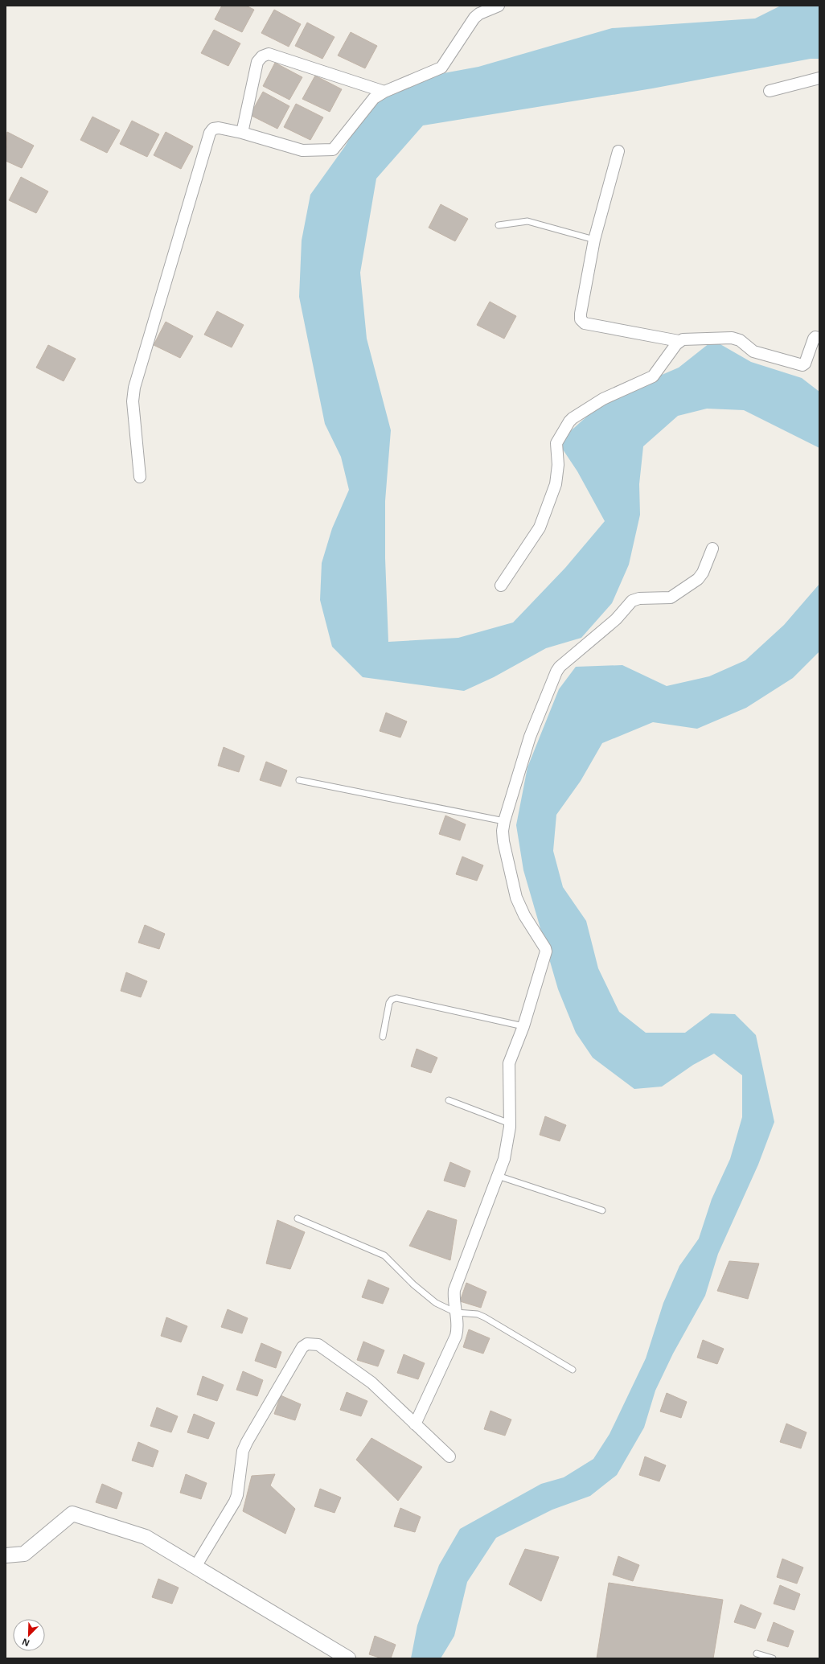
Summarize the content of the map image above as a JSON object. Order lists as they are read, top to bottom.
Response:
{
  "north": "bottom left"
}
